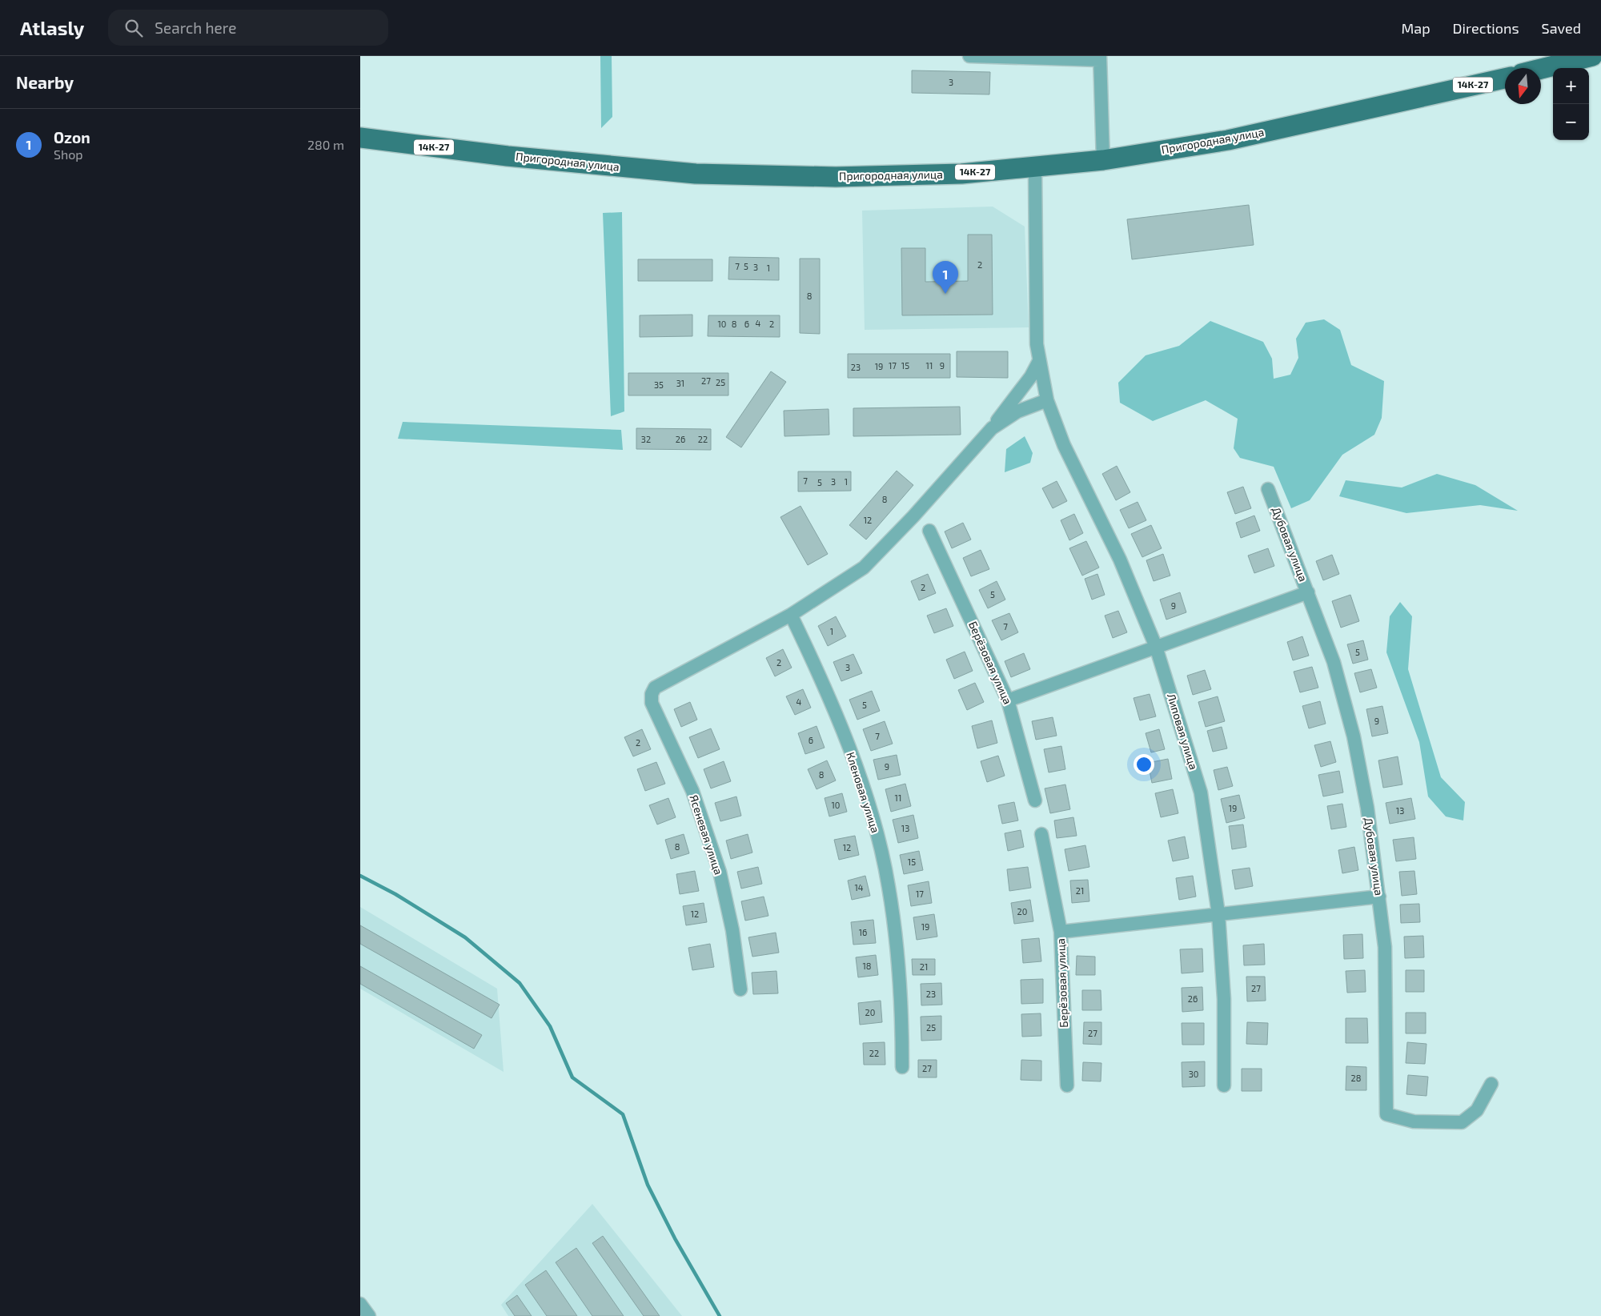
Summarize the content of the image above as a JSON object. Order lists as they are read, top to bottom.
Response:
{
  "streets": {
    "main road": ["14К-27", "Пригородная улица"],
    "street": [
      "Дубовая улица",
      "Берёзовая улица",
      "Липовая улица",
      "Кленовая улица",
      "Ясеневая улица"
    ]
  },
  "crossings": [
    ["Пригородная улица", "Липовая улица"],
    ["Кленовая улица", "Ясеневая улица"]
  ],
  "house_numbers": [
    "3",
    "2",
    "7",
    "5",
    "3",
    "1",
    "8",
    "4",
    "10",
    "8",
    "6",
    "2",
    "17",
    "15",
    "11",
    "9",
    "19",
    "23",
    "27",
    "25",
    "31",
    "35",
    "32",
    "26",
    "22",
    "7",
    "3",
    "1",
    "5",
    "8",
    "12",
    "2",
    "5",
    "9",
    "7",
    "1",
    "5",
    "2",
    "3",
    "4",
    "5",
    "9",
    "7",
    "6",
    "2",
    "9",
    "8",
    "11",
    "10",
    "19",
    "13",
    "13",
    "8",
    "12",
    "15",
    "14",
    "21",
    "17",
    "20",
    "12",
    "19",
    "16",
    "18",
    "21",
    "27",
    "23",
    "26",
    "20",
    "25",
    "27",
    "22",
    "27",
    "30",
    "28"
  ],
  "north": "bottom",
  "page": {
    "header": "Atlasly",
    "search": "Search here",
    "nav": ["Map", "Directions", "Saved"],
    "heading": "Nearby",
    "map_buttons": ["+", "−"],
    "list": [
      {
        "mark": "1",
        "name": "Ozon",
        "note": "Shop",
        "value": "280 m"
      }
    ],
    "pins": "1"
  }
}
